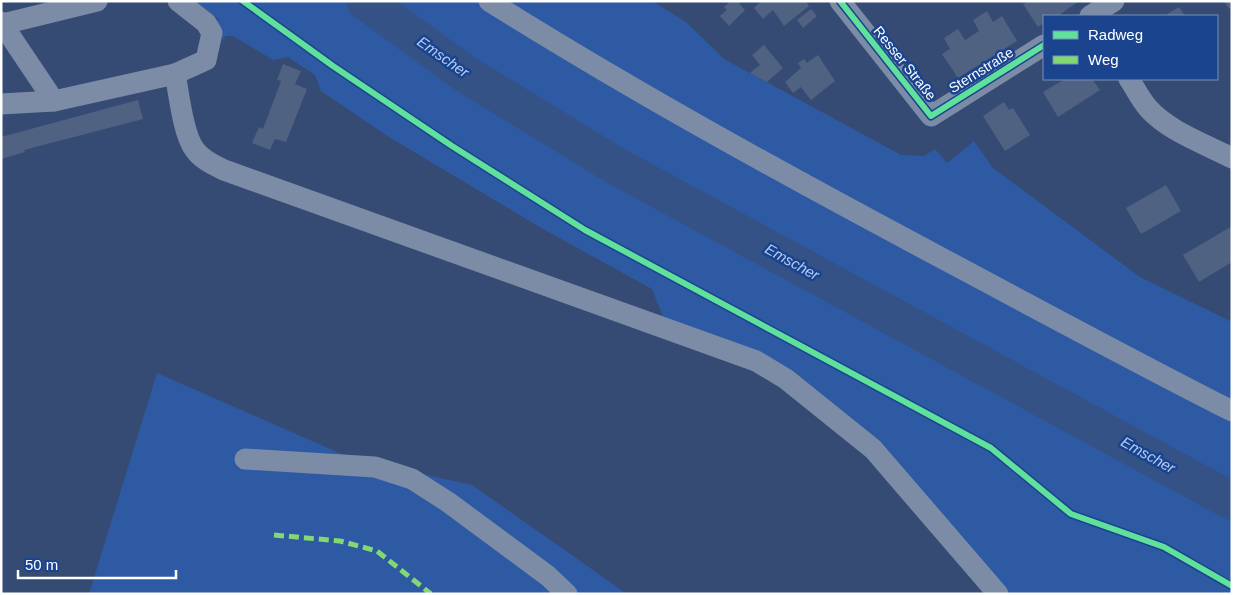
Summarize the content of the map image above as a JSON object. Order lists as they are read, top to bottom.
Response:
{
  "streets": {
    "street": ["Resser Straße", "Sternstraße"]
  },
  "crossings": [
    ["Resser Straße", "Sternstraße"]
  ],
  "water": ["Emscher"],
  "legend": ["Radweg", "Weg"],
  "scale_bar": "50 m"
}
